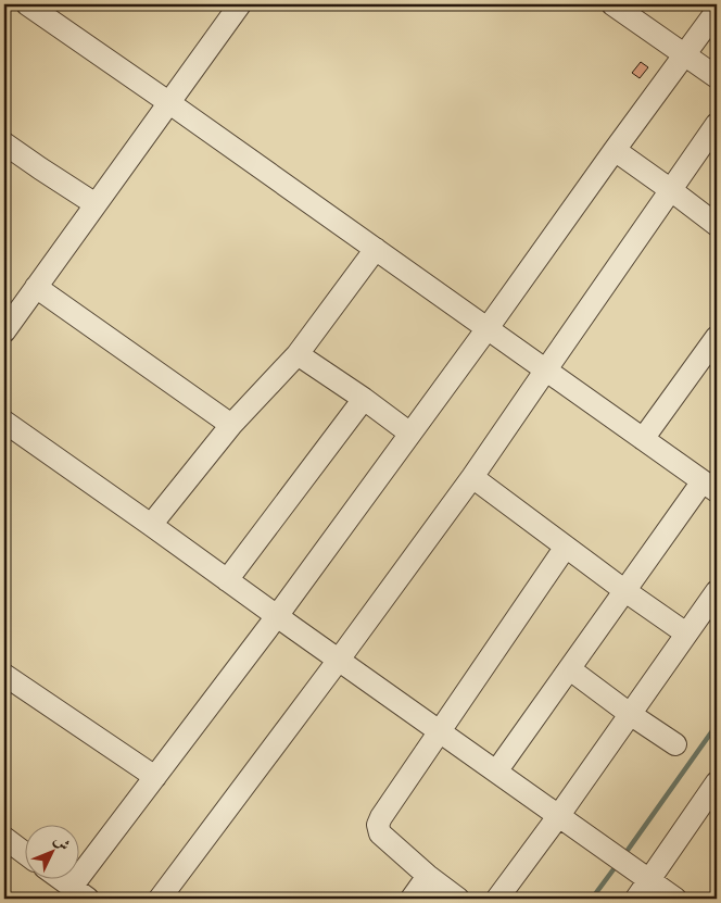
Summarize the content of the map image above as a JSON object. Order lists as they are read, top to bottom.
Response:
{
  "north": "top right"
}
